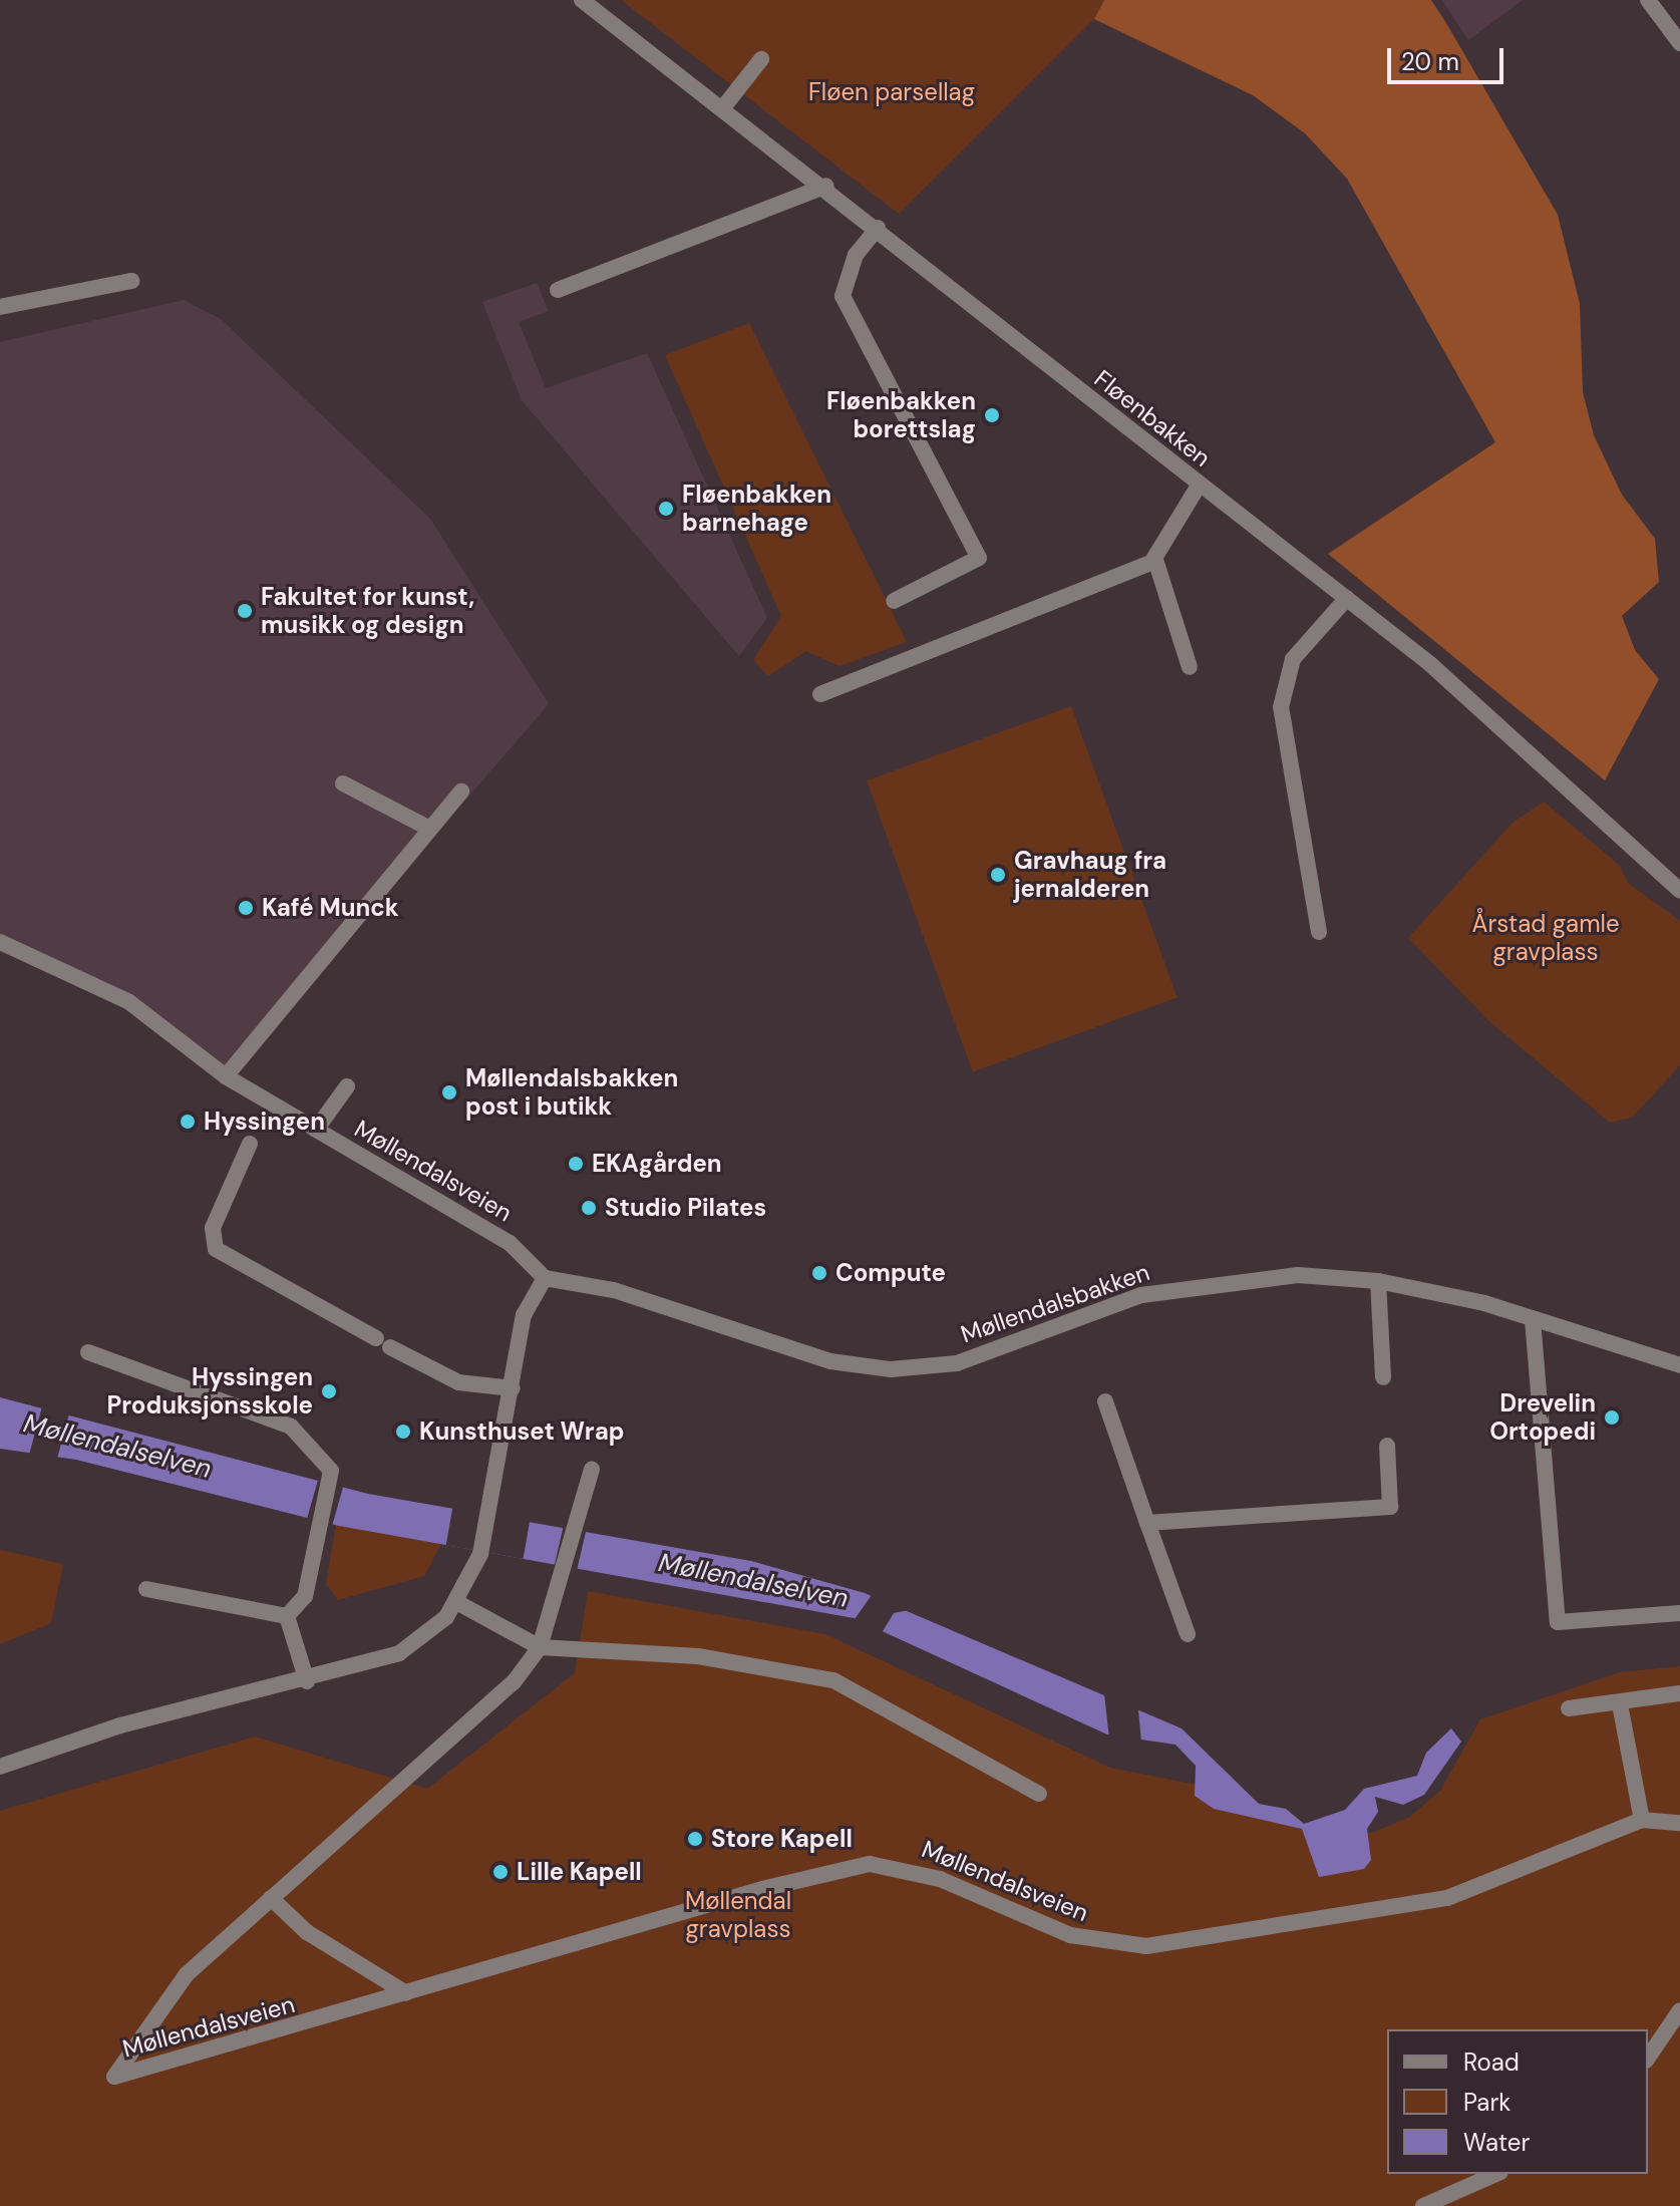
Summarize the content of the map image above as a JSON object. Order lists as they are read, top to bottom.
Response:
{
  "streets": {
    "street": ["Fløenbakken", "Møllendalsveien", "Møllendalsbakken"]
  },
  "crossings": [
    ["Møllendalsveien", "Møllendalsbakken"]
  ],
  "water": ["Møllendalselven"],
  "parks": ["Fløen parsellag", "Årstad gamle gravplass", "Møllendal gravplass"],
  "places": [
    "Fløenbakken borettslag",
    "Fløenbakken barnehage",
    "Fakultet for kunst, musikk og design",
    "Gravhaug fra jernalderen",
    "Kafé Munck",
    "Møllendalsbakken post i butikk",
    "Hyssingen",
    "EKAgården",
    "Studio Pilates",
    "Compute",
    "Hyssingen Produksjonsskole",
    "Drevelin Ortopedi",
    "Kunsthuset Wrap",
    "Store Kapell",
    "Lille Kapell"
  ],
  "legend": ["Road", "Park", "Water"],
  "scale_bar": "20 m"
}
